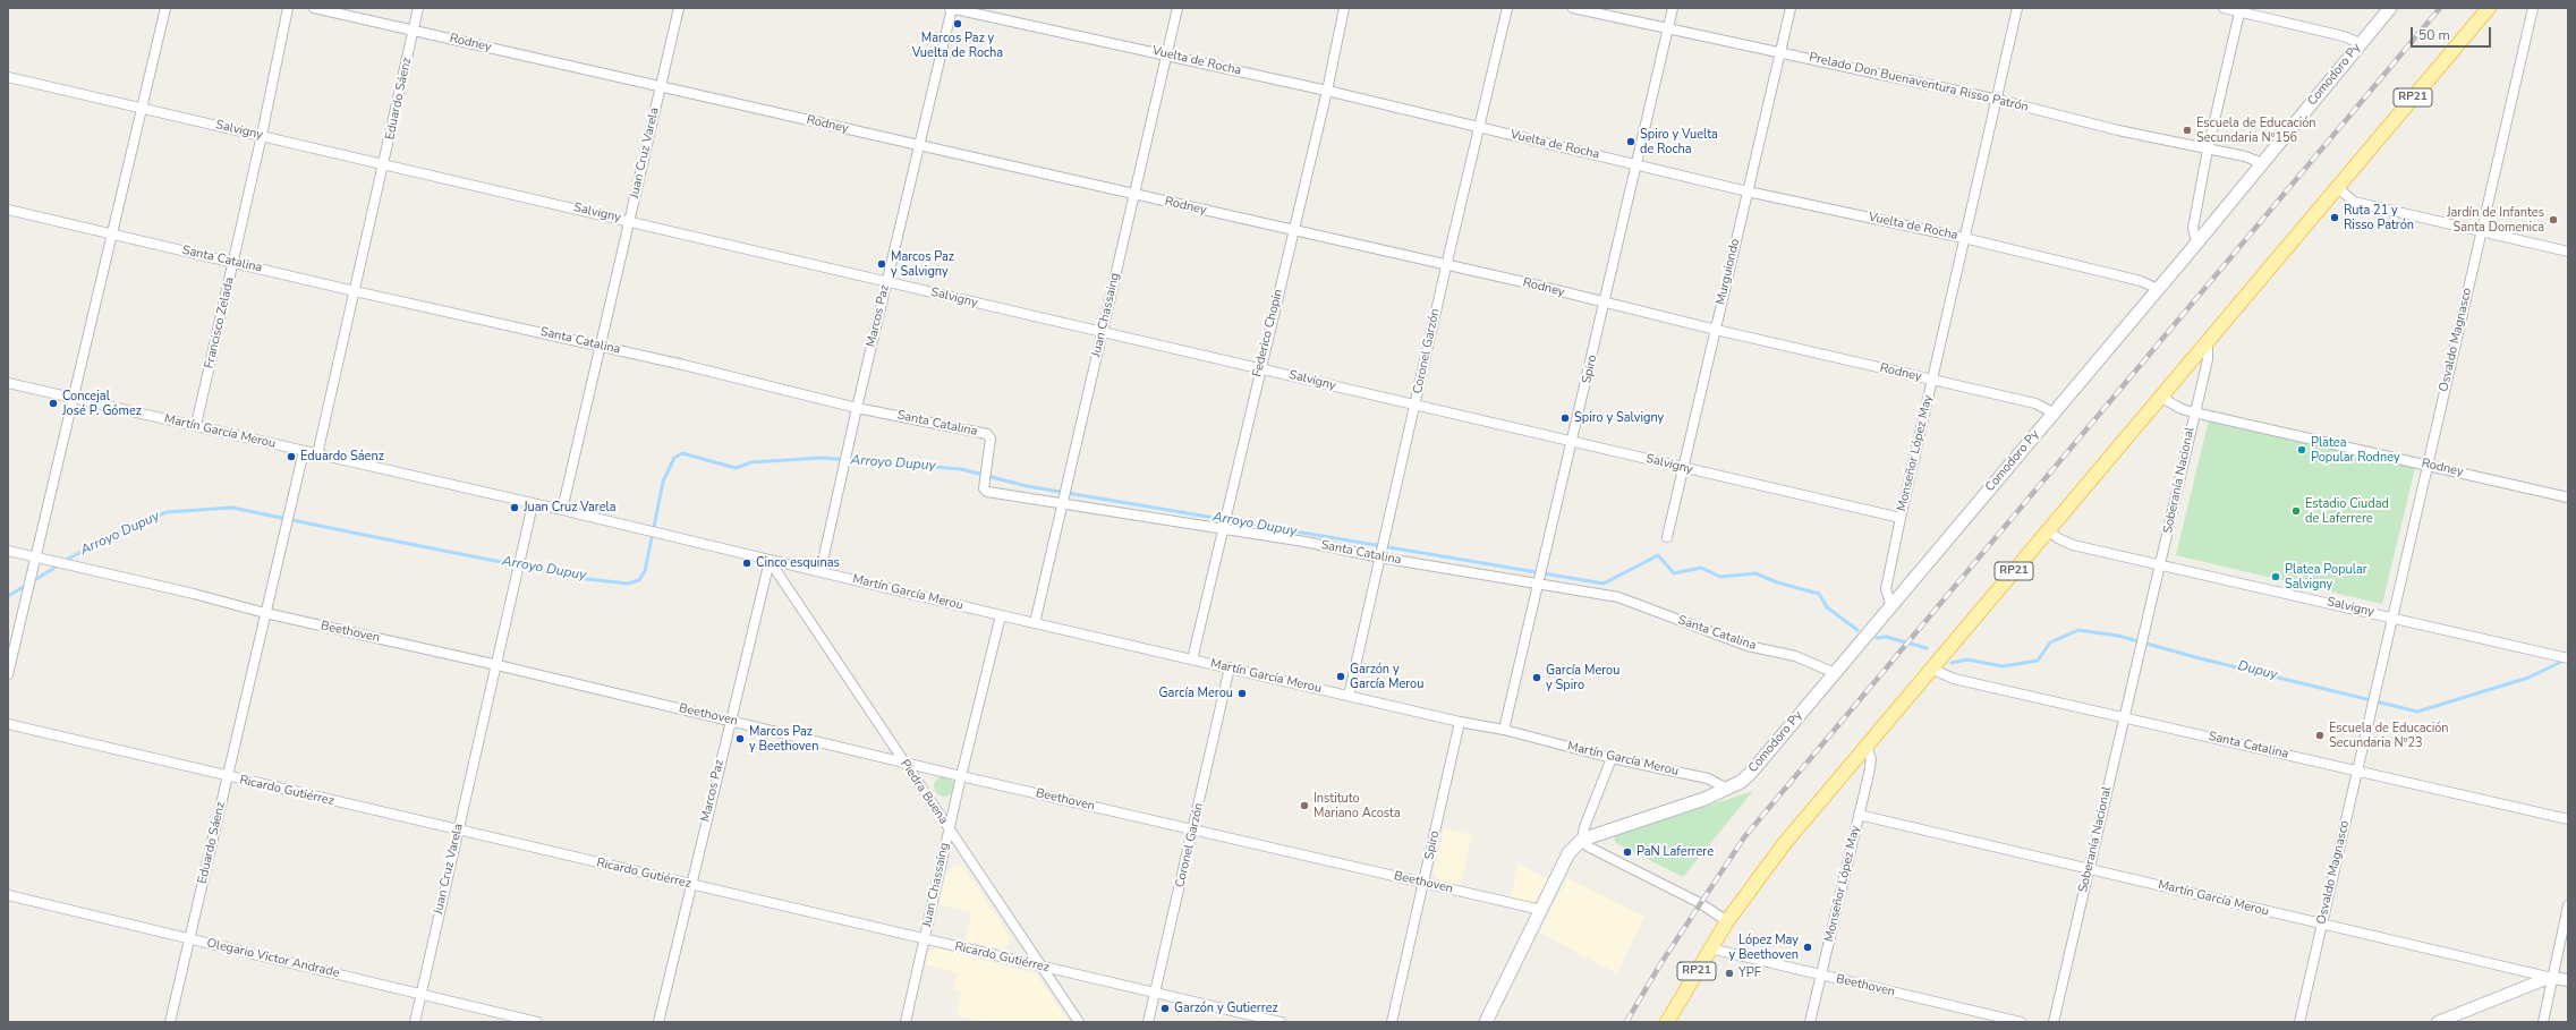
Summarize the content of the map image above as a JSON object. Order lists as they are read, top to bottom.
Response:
{
  "streets": {
    "main road": ["Comodoro Py", "RP21"],
    "street": [
      "Rodney",
      "Vuelta de Rocha",
      "Prelado Don Buenaventura Risso Patrón",
      "Eduardo Sáenz",
      "Salvigny",
      "Juan Cruz Varela",
      "Santa Catalina",
      "Murguiondo",
      "Juan Chassaing",
      "Marcos Paz",
      "Francisco Zelada",
      "Federico Chopin",
      "Osvaldo Magnasco",
      "Coronel Garzón",
      "Spiro",
      "Martín García Merou",
      "Monseñor López May",
      "Soberanía Nacional",
      "Beethoven",
      "Ricardo Gutiérrez",
      "Piedra Buena",
      "Olegario Victor Andrade"
    ]
  },
  "crossings": [
    ["Rodney", "Comodoro Py"],
    ["Rodney", "RP21"],
    ["Rodney", "Eduardo Sáenz"],
    ["Rodney", "Juan Cruz Varela"],
    ["Rodney", "Murguiondo"],
    ["Rodney", "Juan Chassaing"],
    ["Rodney", "Marcos Paz"],
    ["Rodney", "Federico Chopin"],
    ["Rodney", "Osvaldo Magnasco"],
    ["Rodney", "Coronel Garzón"],
    ["Rodney", "Spiro"],
    ["Rodney", "Monseñor López May"],
    ["Rodney", "Soberanía Nacional"],
    ["Vuelta de Rocha", "Comodoro Py"],
    ["Vuelta de Rocha", "Murguiondo"],
    ["Vuelta de Rocha", "Juan Chassaing"],
    ["Vuelta de Rocha", "Marcos Paz"],
    ["Vuelta de Rocha", "Federico Chopin"],
    ["Vuelta de Rocha", "Coronel Garzón"],
    ["Vuelta de Rocha", "Spiro"],
    ["Vuelta de Rocha", "Monseñor López May"],
    ["Comodoro Py", "Prelado Don Buenaventura Risso Patrón"],
    ["Comodoro Py", "Santa Catalina"],
    ["Comodoro Py", "Martín García Merou"],
    ["Comodoro Py", "Monseñor López May"],
    ["Comodoro Py", "Beethoven"],
    ["Prelado Don Buenaventura Risso Patrón", "Murguiondo"],
    ["Prelado Don Buenaventura Risso Patrón", "Spiro"],
    ["Prelado Don Buenaventura Risso Patrón", "Monseñor López May"],
    ["RP21", "Salvigny"],
    ["RP21", "Santa Catalina"],
    ["RP21", "Monseñor López May"],
    ["RP21", "Soberanía Nacional"],
    ["RP21", "Beethoven"],
    ["Eduardo Sáenz", "Salvigny"],
    ["Eduardo Sáenz", "Santa Catalina"],
    ["Eduardo Sáenz", "Martín García Merou"],
    ["Eduardo Sáenz", "Beethoven"],
    ["Eduardo Sáenz", "Ricardo Gutiérrez"],
    ["Eduardo Sáenz", "Olegario Victor Andrade"],
    ["Salvigny", "Juan Cruz Varela"],
    ["Salvigny", "Murguiondo"],
    ["Salvigny", "Juan Chassaing"],
    ["Salvigny", "Marcos Paz"],
    ["Salvigny", "Francisco Zelada"],
    ["Salvigny", "Federico Chopin"],
    ["Salvigny", "Osvaldo Magnasco"],
    ["Salvigny", "Coronel Garzón"],
    ["Salvigny", "Spiro"],
    ["Salvigny", "Monseñor López May"],
    ["Salvigny", "Soberanía Nacional"],
    ["Juan Cruz Varela", "Santa Catalina"],
    ["Juan Cruz Varela", "Martín García Merou"],
    ["Juan Cruz Varela", "Beethoven"],
    ["Juan Cruz Varela", "Ricardo Gutiérrez"],
    ["Juan Cruz Varela", "Olegario Victor Andrade"],
    ["Santa Catalina", "Juan Chassaing"],
    ["Santa Catalina", "Marcos Paz"],
    ["Santa Catalina", "Francisco Zelada"],
    ["Santa Catalina", "Federico Chopin"],
    ["Santa Catalina", "Osvaldo Magnasco"],
    ["Santa Catalina", "Coronel Garzón"],
    ["Santa Catalina", "Spiro"],
    ["Santa Catalina", "Soberanía Nacional"],
    ["Juan Chassaing", "Martín García Merou"],
    ["Juan Chassaing", "Beethoven"],
    ["Juan Chassaing", "Ricardo Gutiérrez"],
    ["Juan Chassaing", "Piedra Buena"],
    ["Marcos Paz", "Martín García Merou"],
    ["Marcos Paz", "Beethoven"],
    ["Marcos Paz", "Ricardo Gutiérrez"],
    ["Marcos Paz", "Piedra Buena"],
    ["Francisco Zelada", "Martín García Merou"],
    ["Federico Chopin", "Martín García Merou"],
    ["Osvaldo Magnasco", "Martín García Merou"],
    ["Coronel Garzón", "Martín García Merou"],
    ["Coronel Garzón", "Beethoven"],
    ["Coronel Garzón", "Ricardo Gutiérrez"],
    ["Spiro", "Martín García Merou"],
    ["Spiro", "Beethoven"],
    ["Martín García Merou", "Monseñor López May"],
    ["Martín García Merou", "Soberanía Nacional"],
    ["Martín García Merou", "Piedra Buena"],
    ["Monseñor López May", "Beethoven"],
    ["Beethoven", "Piedra Buena"],
    ["Ricardo Gutiérrez", "Piedra Buena"]
  ],
  "water": ["Arroyo Dupuy", "Dupuy"],
  "places": [
    "Marcos Paz y Vuelta de Rocha",
    "Escuela de Educación Secundaria Nº156",
    "Spiro y Vuelta de Rocha",
    "Ruta 21 y Risso Patrón",
    "Jardín de Infantes Santa Domenica",
    "Marcos Paz y Salvigny",
    "Concejal José P. Gómez",
    "Spiro y Salvigny",
    "Platea Popular Rodney",
    "Eduardo Sáenz",
    "Juan Cruz Varela",
    "Estadio Ciudad de Laferrere",
    "Cinco esquinas",
    "Platea Popular Salvigny",
    "Garzón y García Merou",
    "García Merou y Spiro",
    "García Merou",
    "Escuela de Educación Secundaria Nº23",
    "Marcos Paz y Beethoven",
    "Instituto Mariano Acosta",
    "PaN Laferrere",
    "López May y Beethoven",
    "YPF",
    "Garzón y Gutierrez"
  ],
  "scale_bar": "50 m"
}
